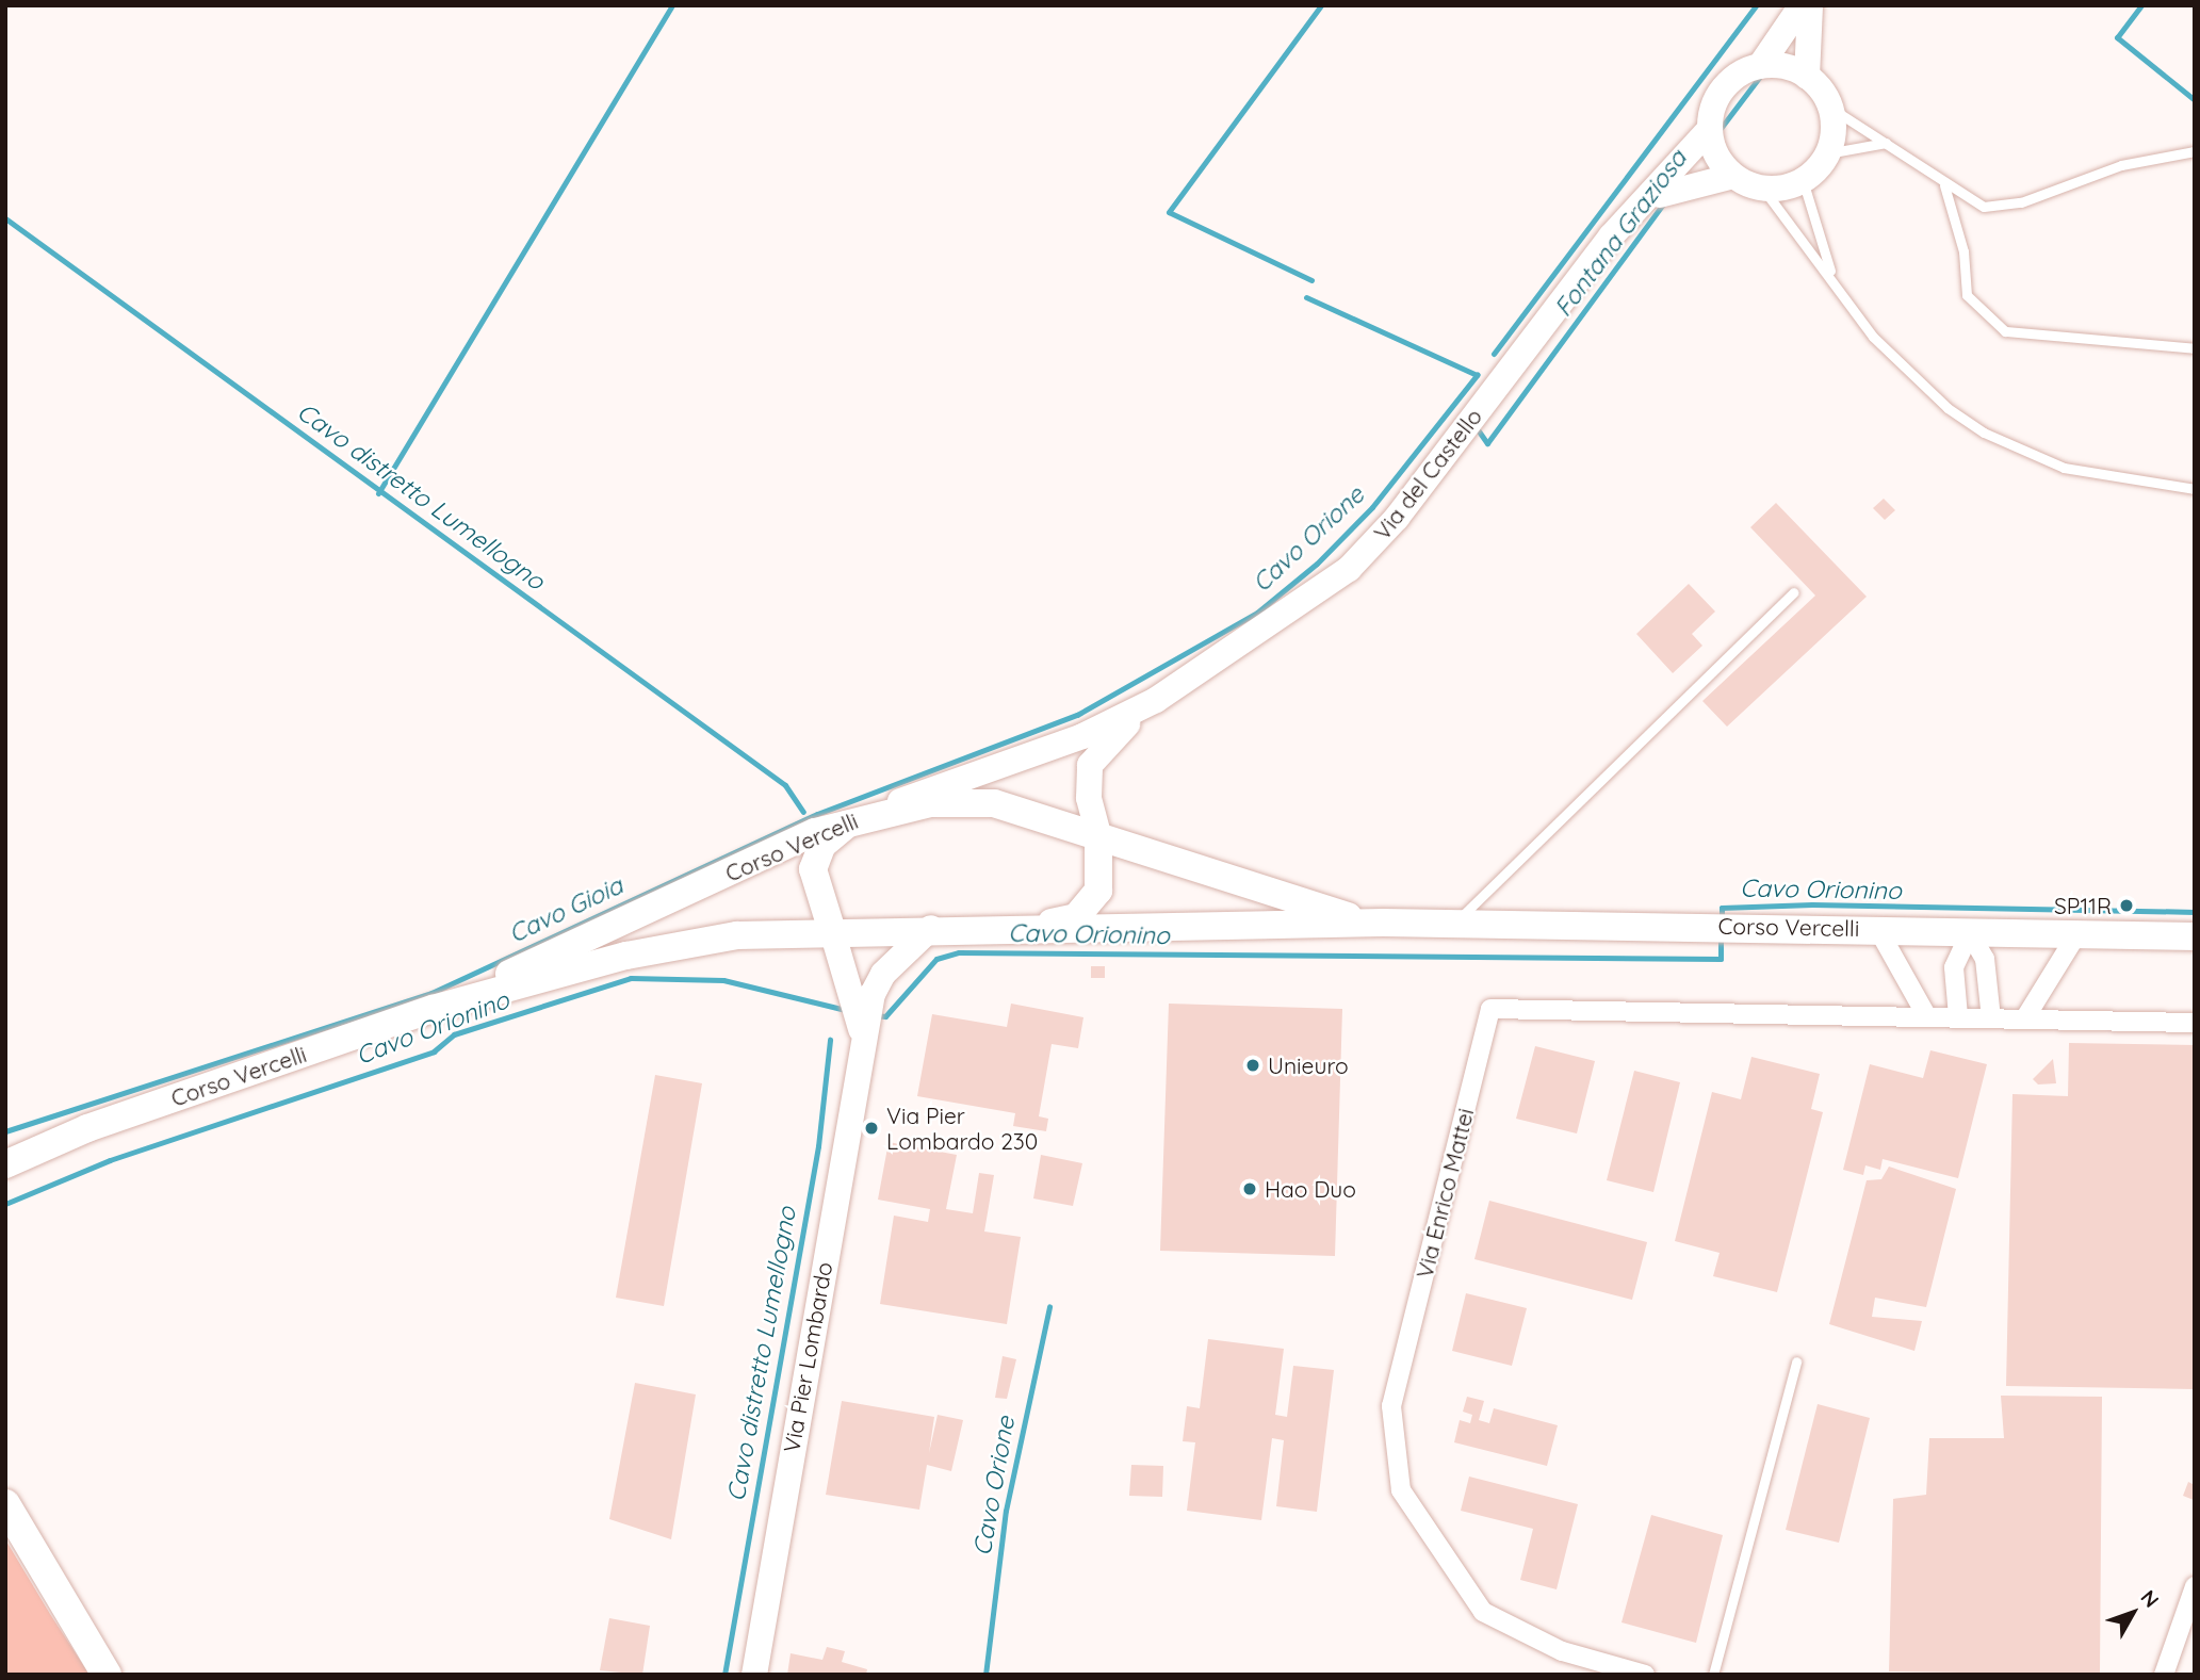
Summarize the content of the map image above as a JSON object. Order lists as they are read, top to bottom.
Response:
{
  "streets": {
    "main road": ["Via del Castello", "Corso Vercelli", "Via Pier Lombardo"],
    "street": ["Via Enrico Mattei"]
  },
  "crossings": [
    ["Via del Castello", "Corso Vercelli"],
    ["Corso Vercelli", "Via Pier Lombardo"]
  ],
  "water": [
    "Fontana Graziosa",
    "Cavo distretto Lumellogno",
    "Cavo Orione",
    "Cavo Orionino",
    "Cavo Gioia"
  ],
  "places": [
    "SP11R",
    "Unieuro",
    "Via Pier Lombardo 230",
    "Hao Duo"
  ],
  "north": "top right"
}
